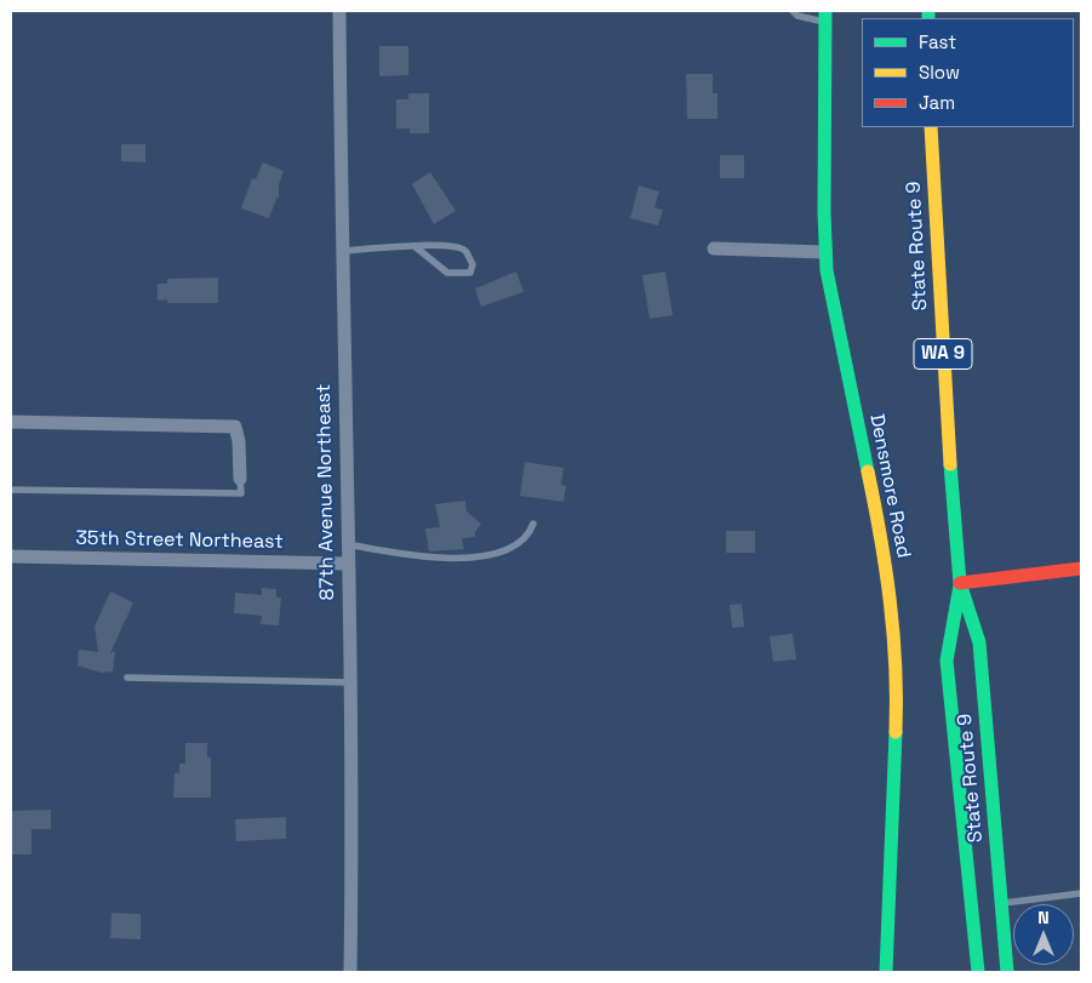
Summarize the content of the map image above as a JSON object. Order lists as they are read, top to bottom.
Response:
{
  "streets": {
    "main road": ["State Route 9", "WA 9", "Densmore Road"],
    "street": ["87th Avenue Northeast", "35th Street Northeast"]
  },
  "crossings": [
    ["87th Avenue Northeast", "35th Street Northeast"]
  ],
  "legend": ["Fast", "Slow", "Jam"],
  "north": "top"
}
